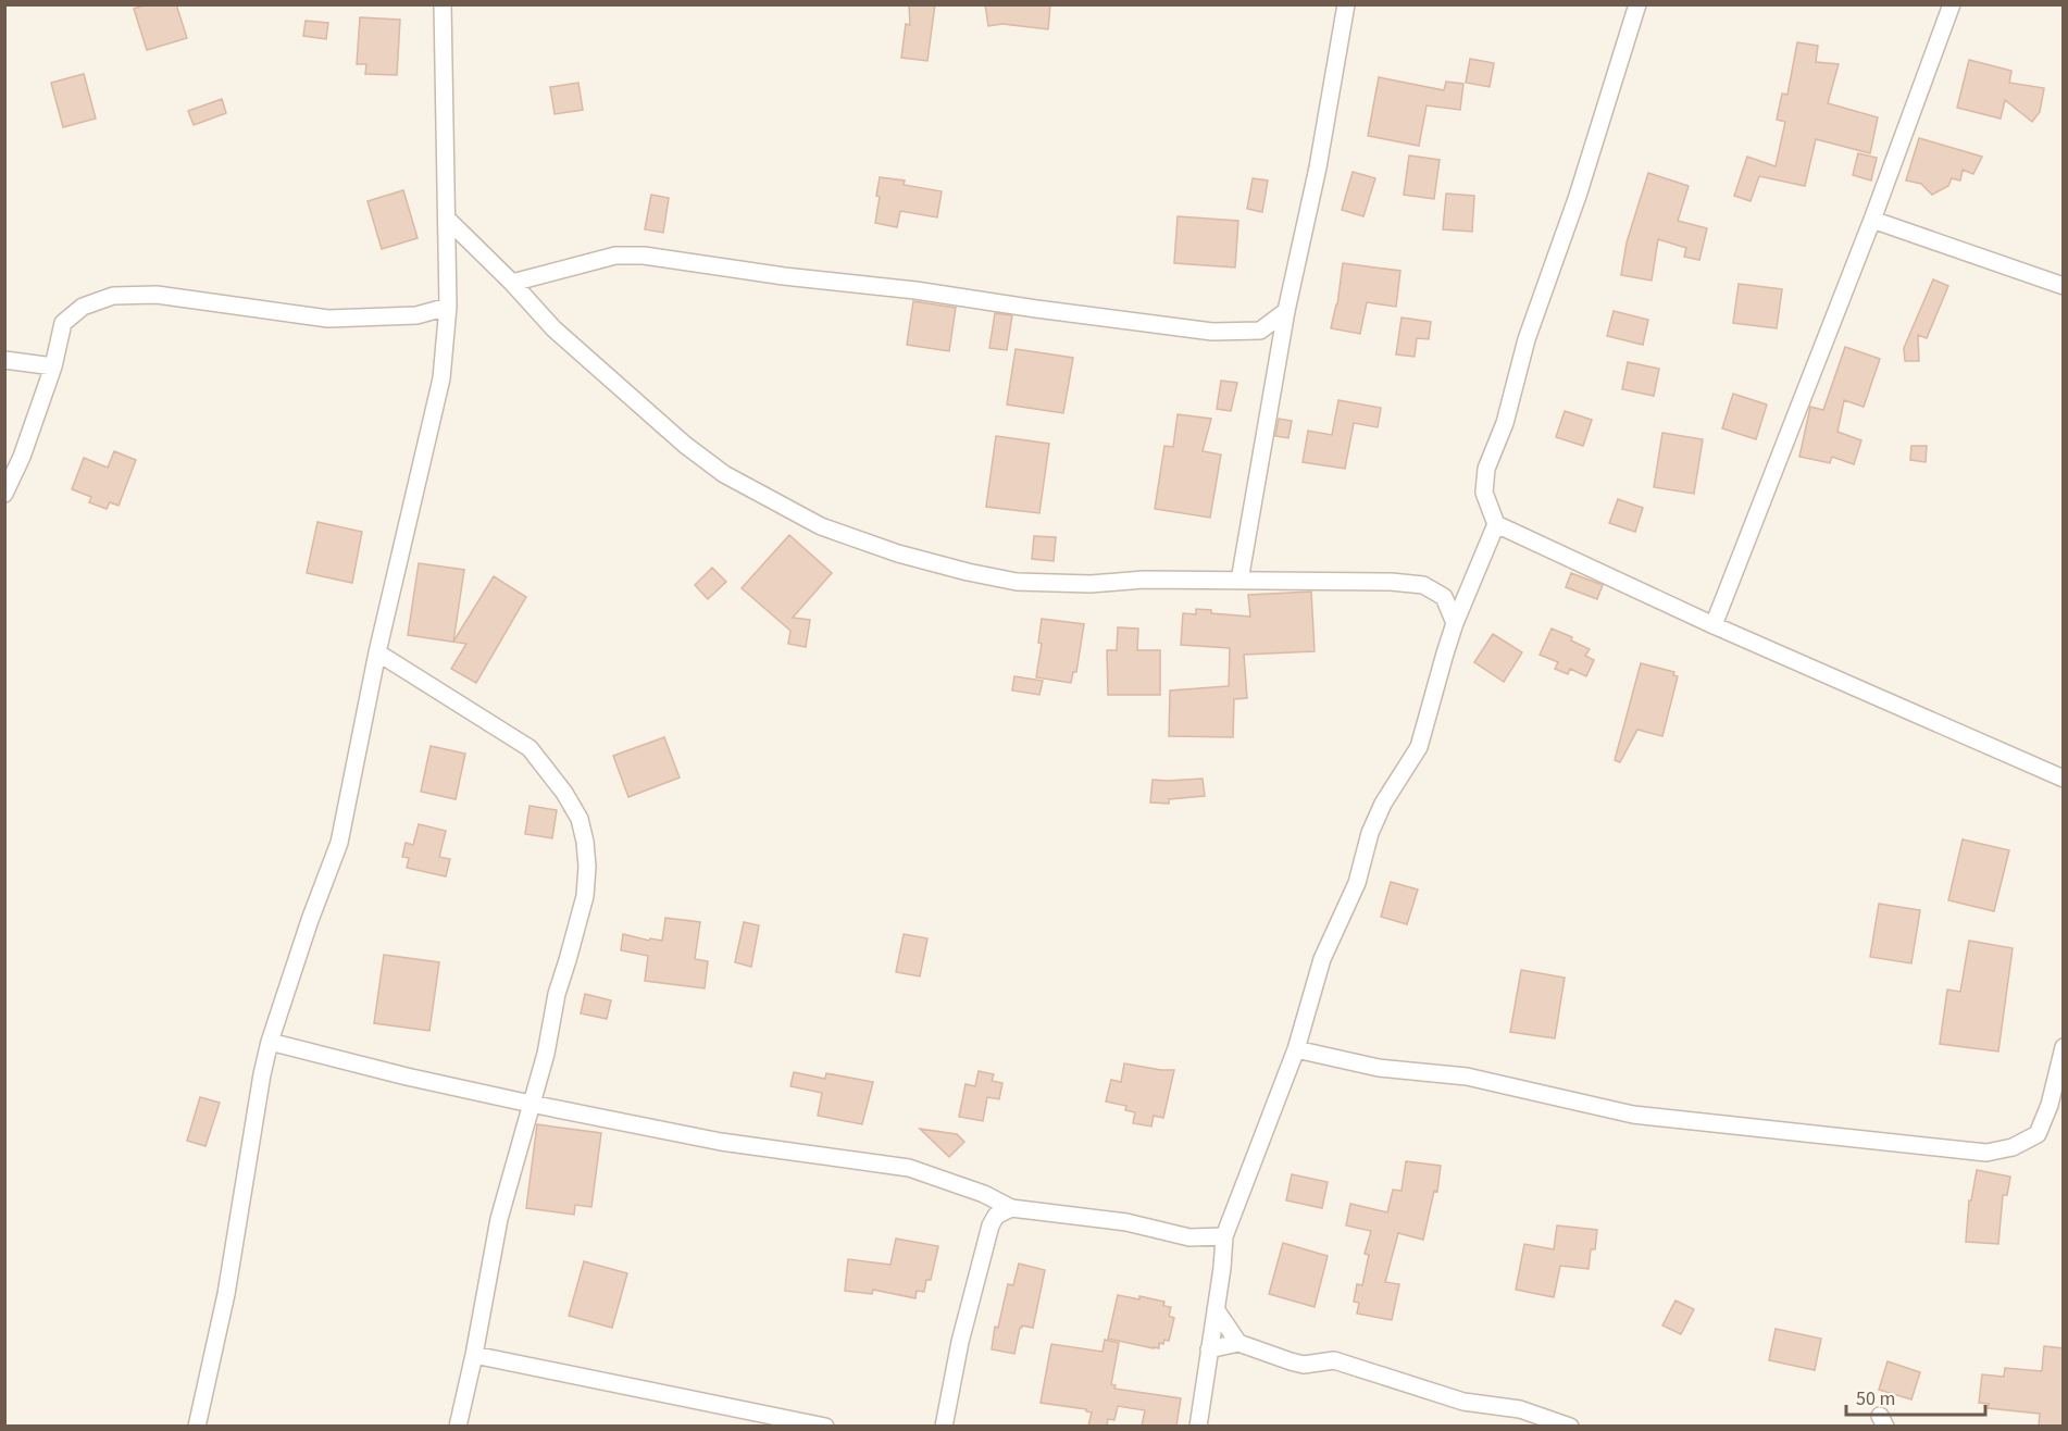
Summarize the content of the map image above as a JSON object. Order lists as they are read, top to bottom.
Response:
{
  "scale_bar": "50 m"
}
